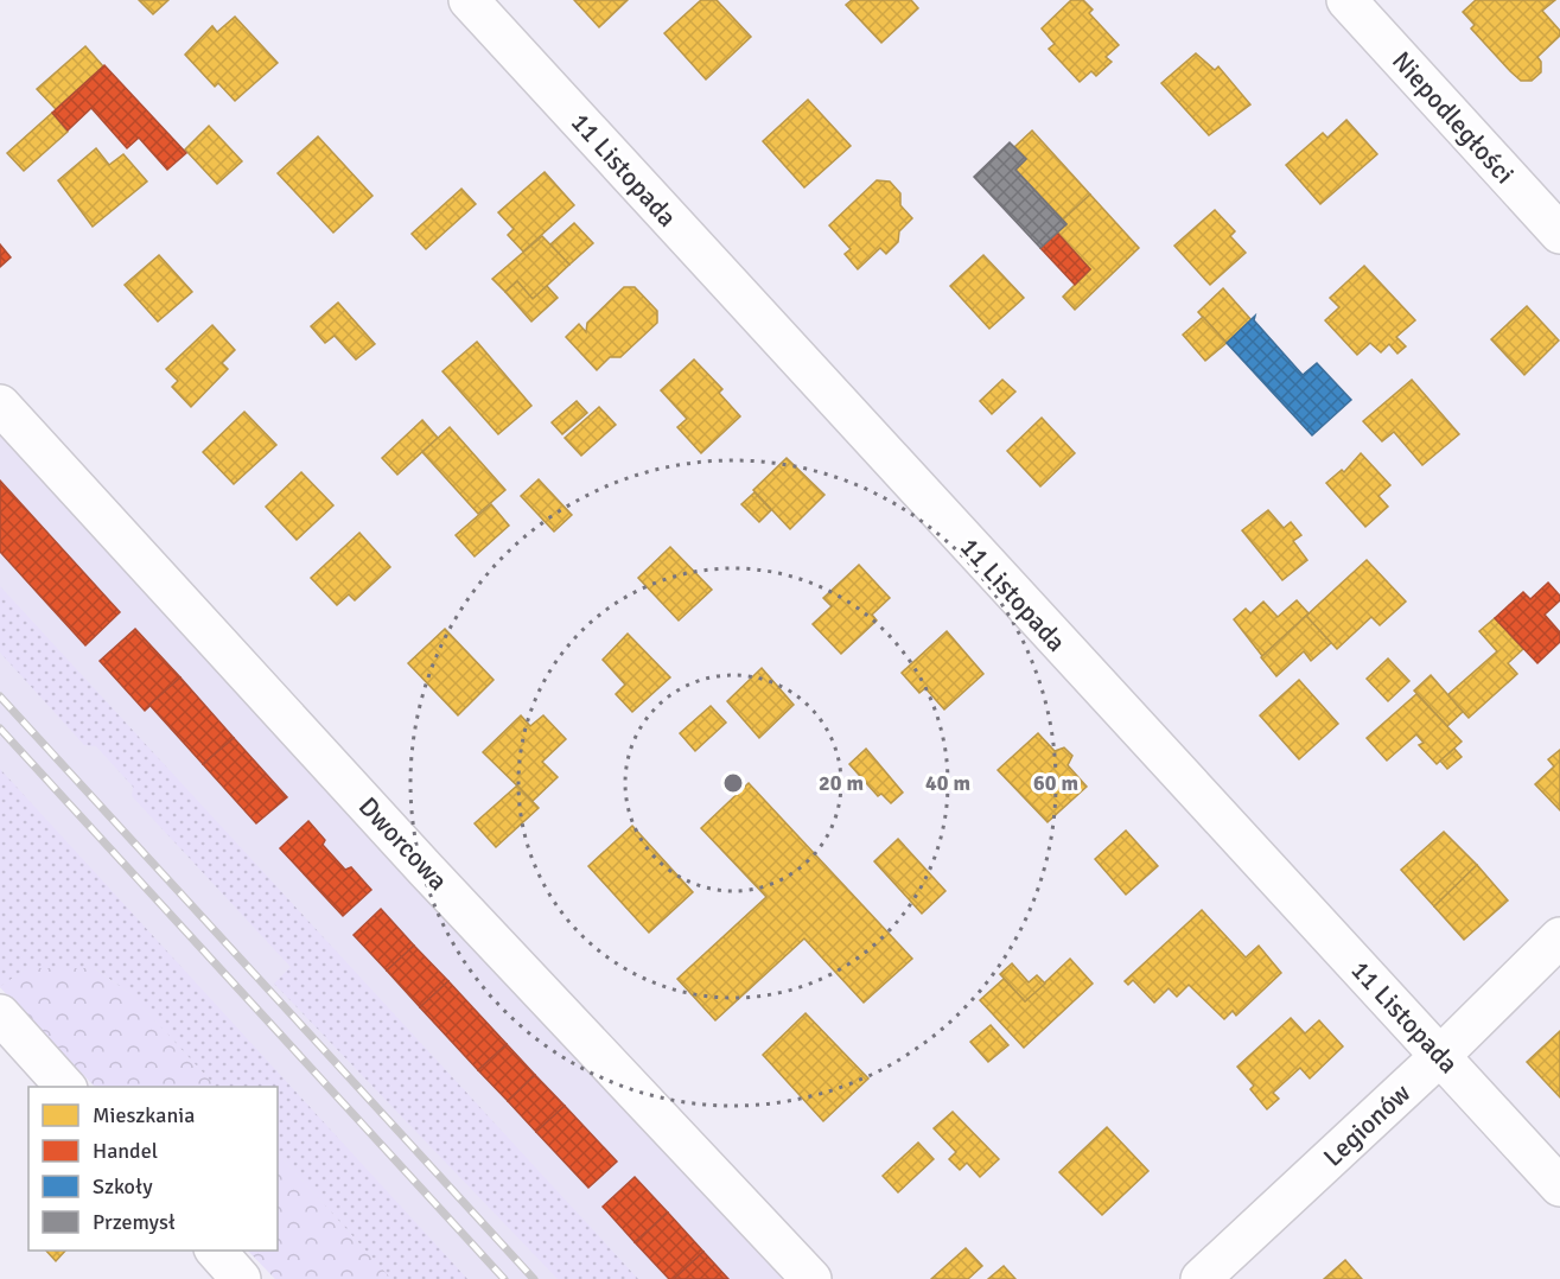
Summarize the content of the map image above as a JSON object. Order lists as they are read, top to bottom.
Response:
{
  "streets": {
    "street": [
      "Niepodległości",
      "11 Listopada",
      "Dworcowa",
      "Legionów"
    ]
  },
  "crossings": [
    ["11 Listopada", "Legionów"]
  ],
  "legend": [
    "Mieszkania",
    "Handel",
    "Szkoły",
    "Przemysł"
  ],
  "rings": ["20 m", "40 m", "60 m"]
}
